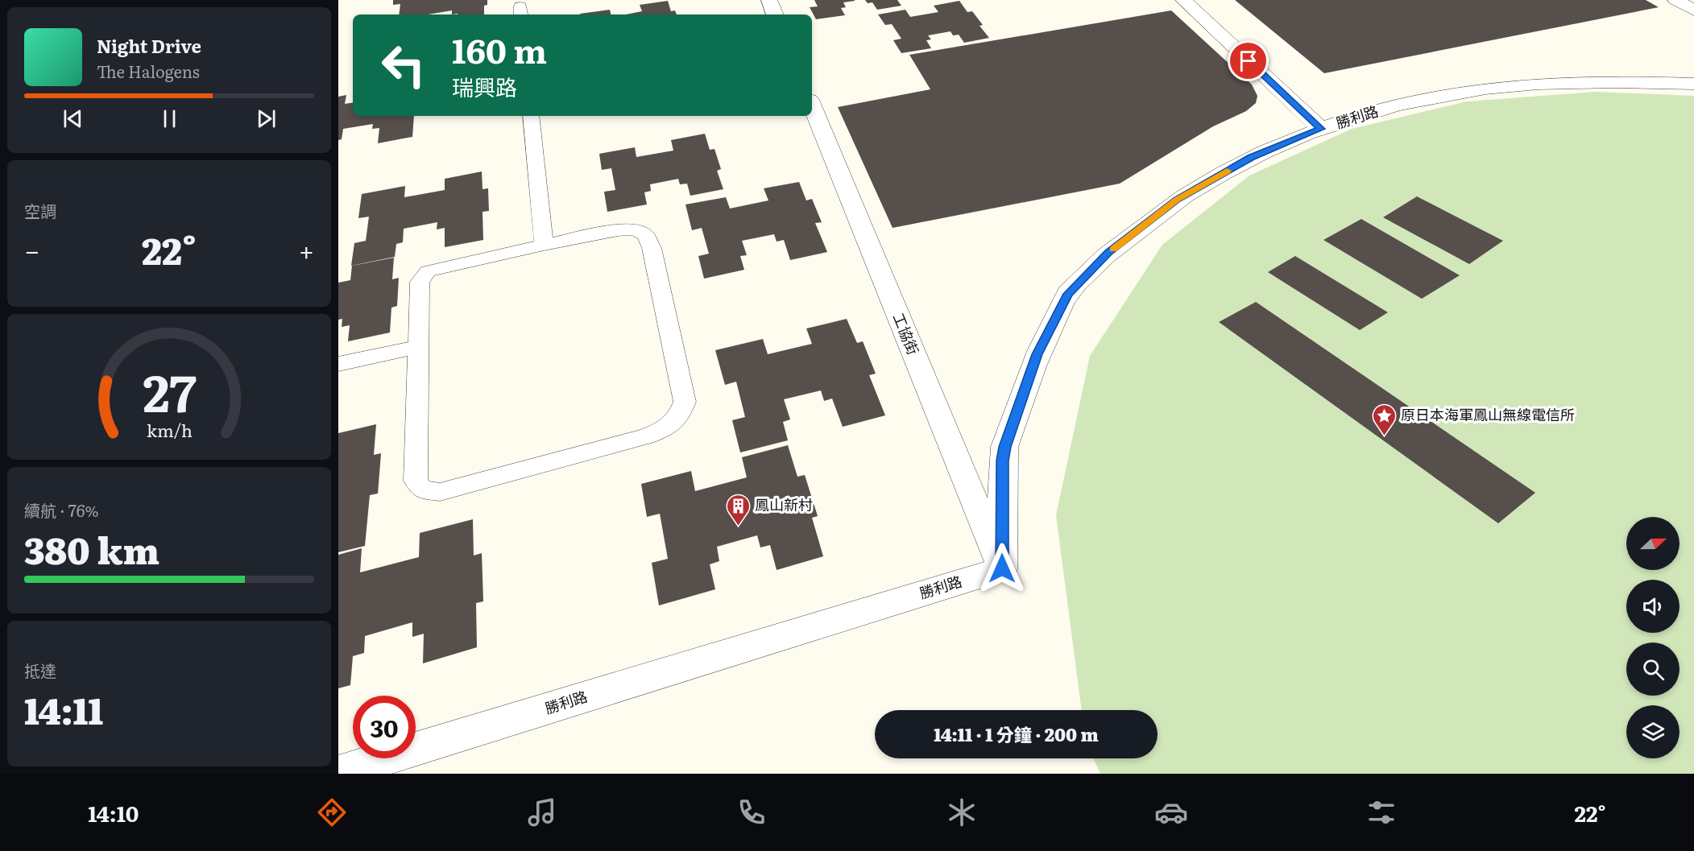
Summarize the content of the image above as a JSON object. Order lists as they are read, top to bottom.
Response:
{
  "streets": {
    "street": ["勝利路", "工協街"]
  },
  "crossings": [
    ["勝利路", "工協街"]
  ],
  "places": {
    "place": ["原日本海軍鳳山無線電信所"],
    "building": ["鳳山新村"]
  },
  "north": "right",
  "page": {
    "turn": ["160 m", "瑞興路"],
    "song": ["Night Drive", "The Halogens"],
    "tile": [
      "空調",
      ["續航 · 76%", "380 km"],
      ["抵達", "14:11"]
    ],
    "heat": ["−", "22°", "+"],
    "limit": "30",
    "trip": "14:11 · 1 分鐘 · 200 m",
    "tabs": ["14:10", "22°"],
    "gauge": ["27", "km/h"]
  }
}
